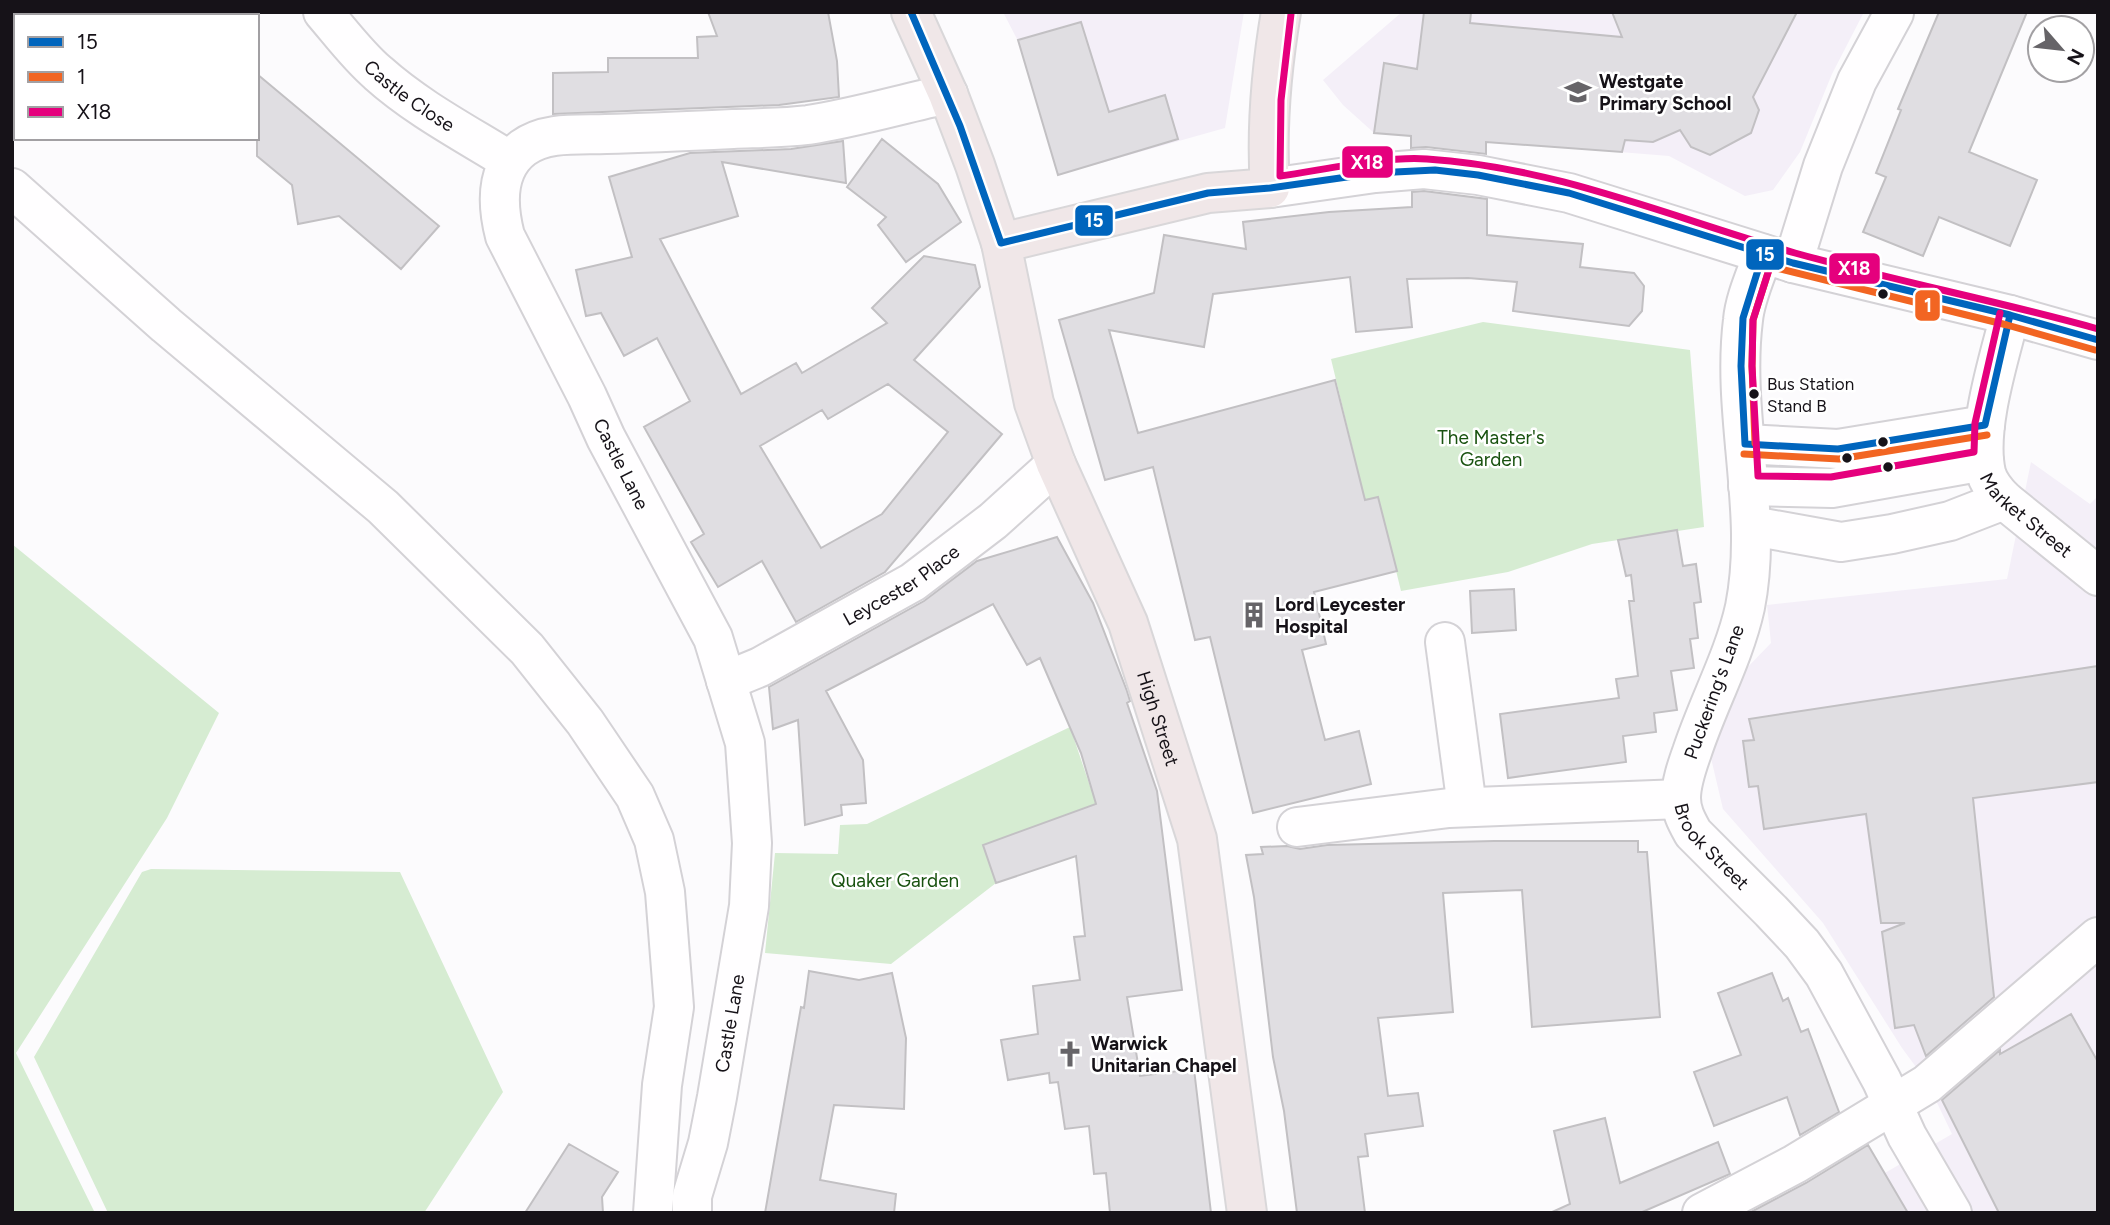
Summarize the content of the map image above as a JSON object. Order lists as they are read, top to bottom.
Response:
{
  "streets": {
    "main road": ["High Street"],
    "street": [
      "Castle Close",
      "Castle Lane",
      "Market Street",
      "Leycester Place",
      "Puckering's Lane",
      "Brook Street"
    ]
  },
  "crossings": [
    ["Castle Close", "Castle Lane"],
    ["Castle Lane", "Leycester Place"],
    ["Leycester Place", "High Street"],
    ["Puckering's Lane", "Brook Street"]
  ],
  "parks": ["The Master's Garden", "Quaker Garden"],
  "places": {
    "school or university": ["Westgate Primary School"],
    "other": ["Bus Station Stand B"],
    "building": ["Lord Leycester Hospital"],
    "church": ["Warwick Unitarian Chapel"]
  },
  "lines": ["transit line 15", "transit line X18", "transit line 1"],
  "legend": ["15", "1", "X18"],
  "north": "bottom right"
}
